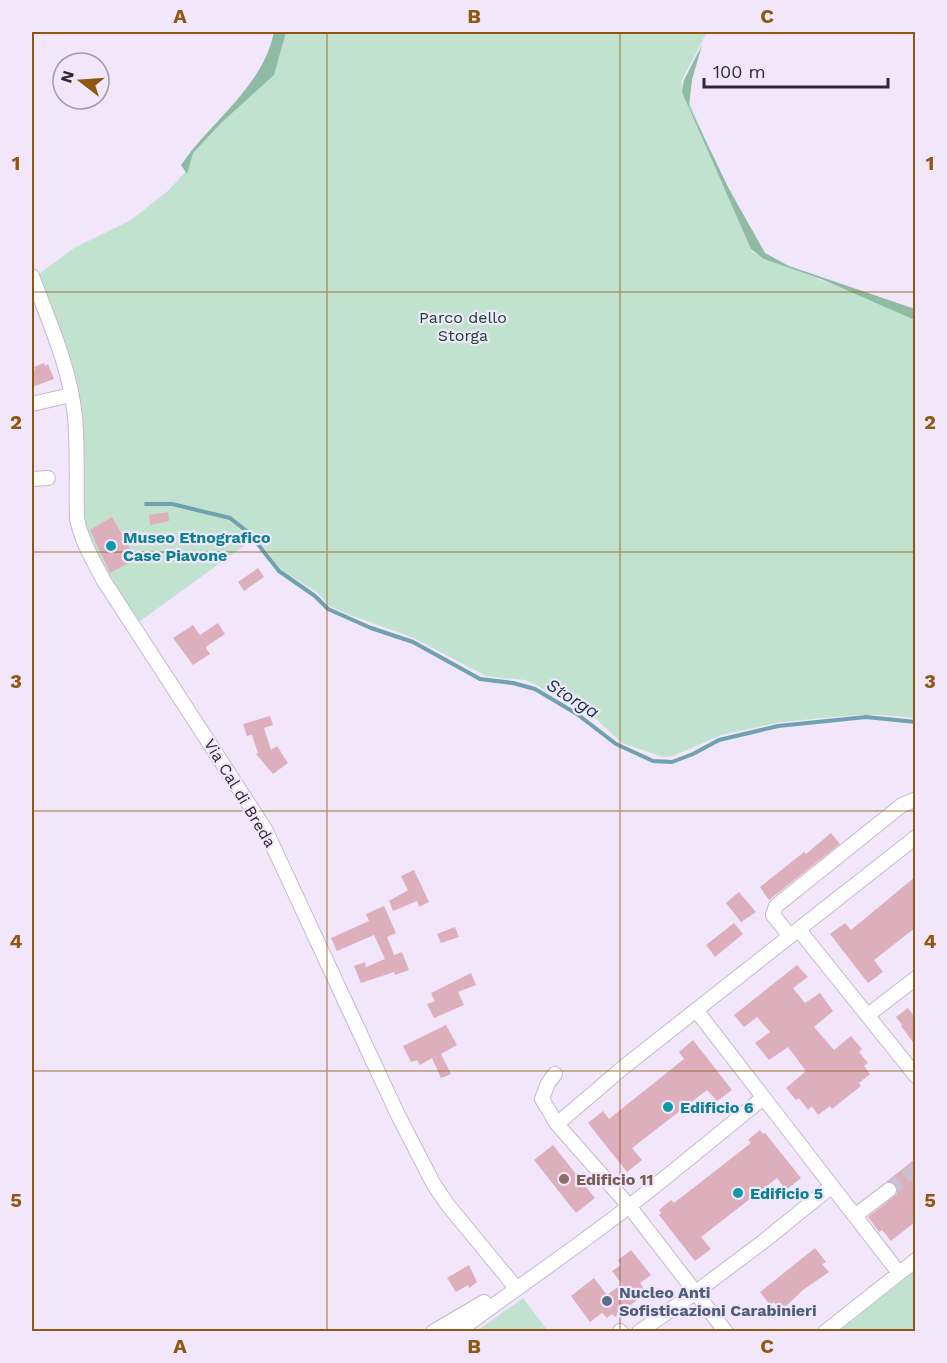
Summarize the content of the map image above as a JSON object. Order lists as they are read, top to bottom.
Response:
{
  "streets": {
    "street": ["Via Cal di Breda"]
  },
  "water": ["Storga"],
  "parks": ["Parco dello Storga"],
  "places": [
    "Museo Etnografico Case Piavone",
    "Edificio 6",
    "Edificio 11",
    "Edificio 5",
    "Nucleo Anti Sofisticazioni Carabinieri"
  ],
  "scale_bar": "100 m",
  "north": "left",
  "grid": {
    "columns": ["A", "B", "C"],
    "rows": [
      "1",
      "2",
      "3",
      "4",
      "5"
    ]
  }
}
